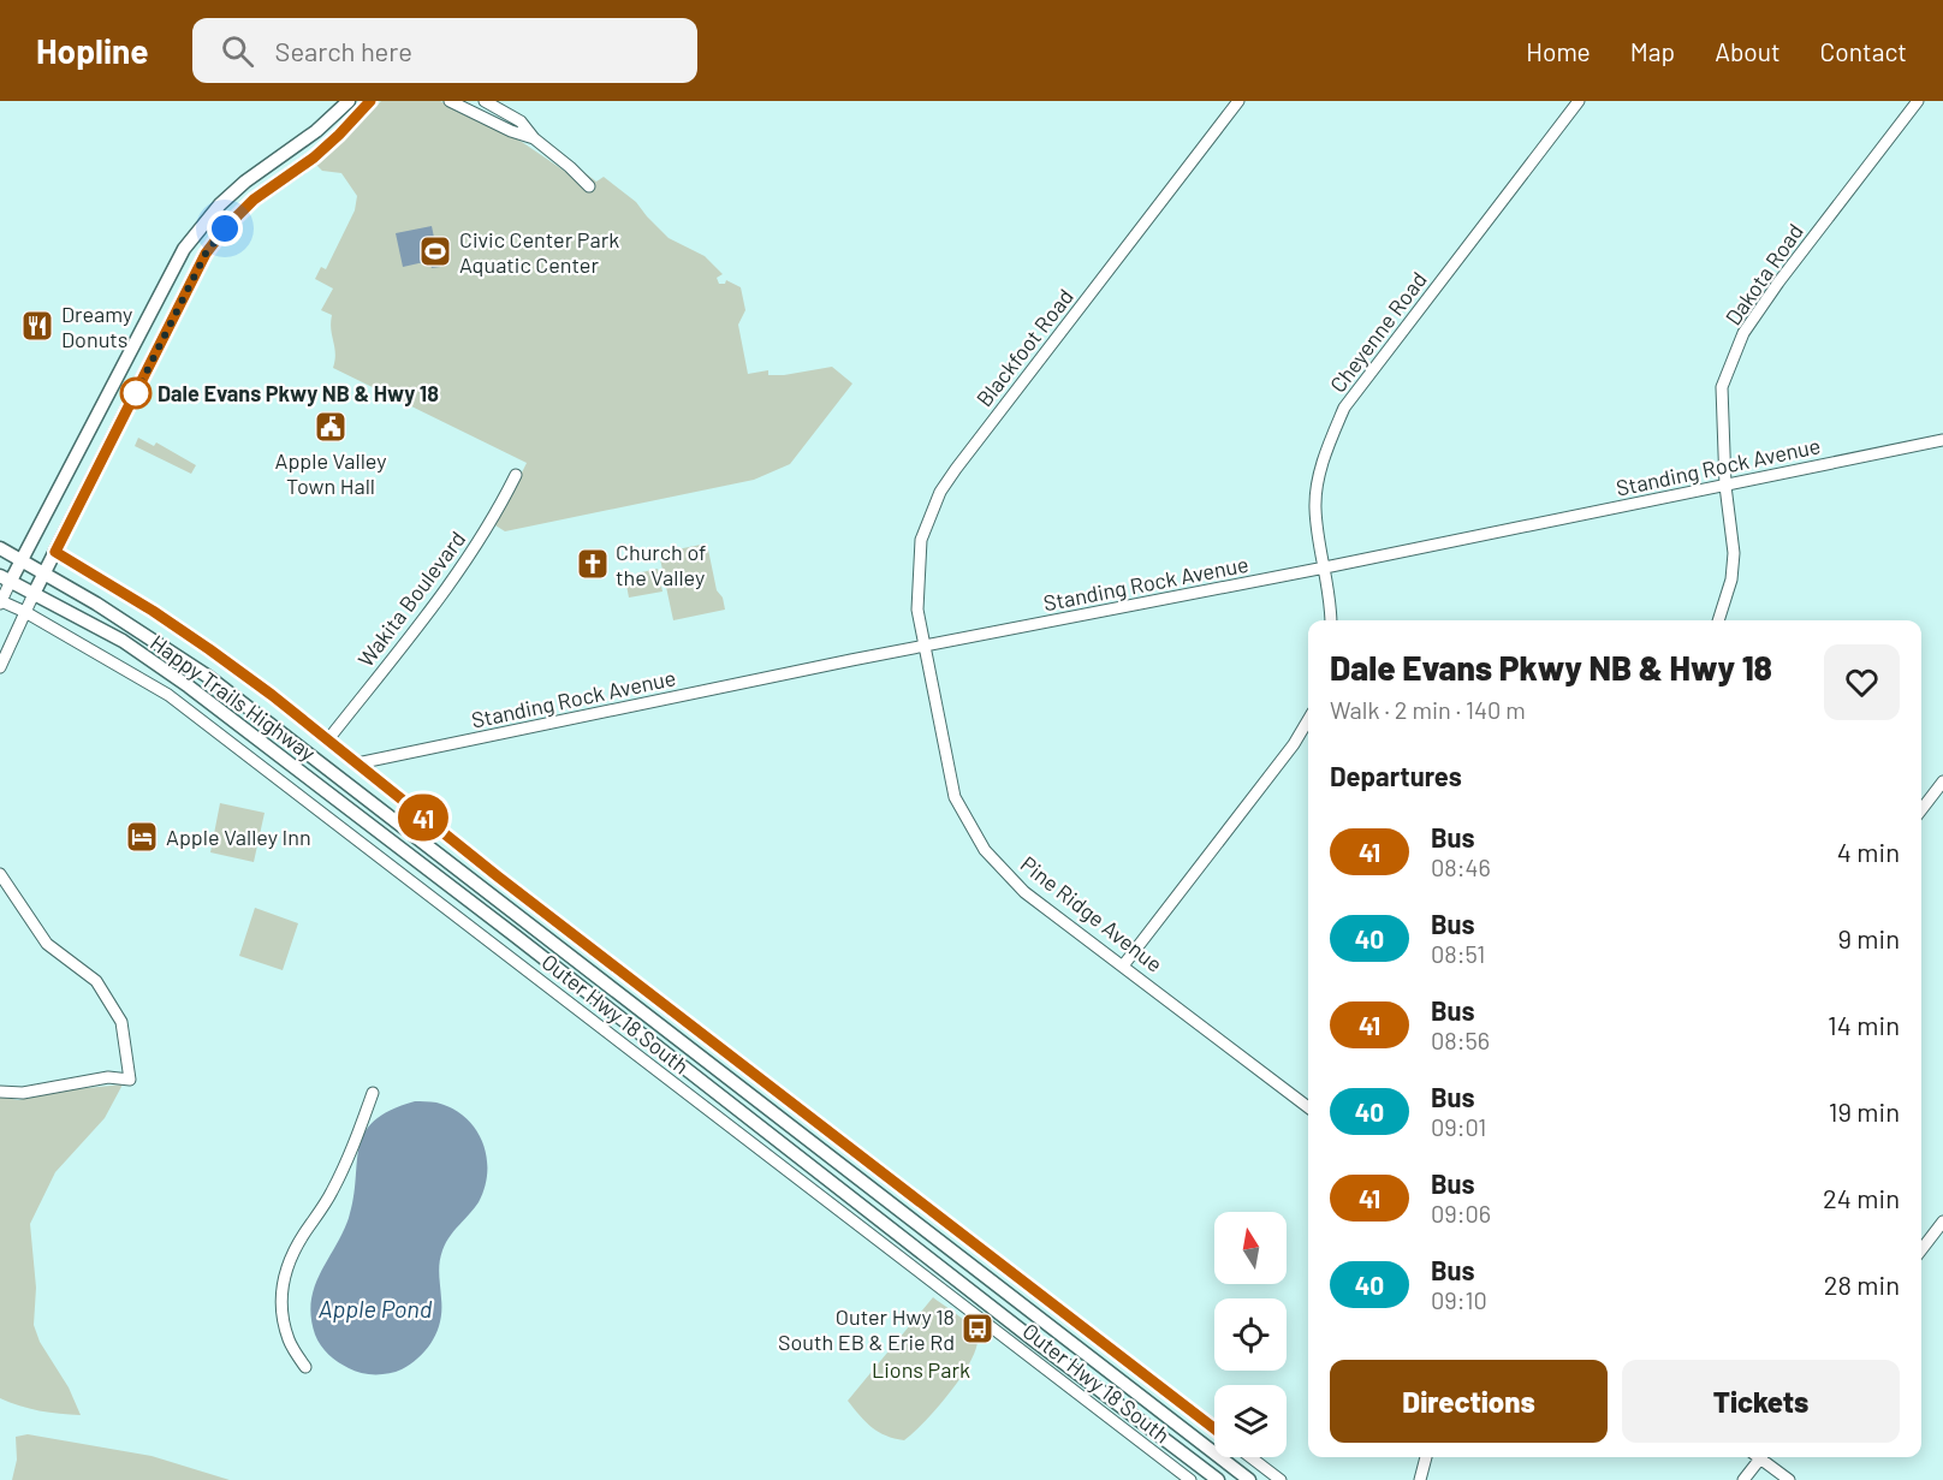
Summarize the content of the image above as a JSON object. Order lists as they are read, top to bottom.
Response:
{
  "streets": {
    "main road": ["Happy Trails Highway"],
    "street": [
      "Dakota Road",
      "Cheyenne Road",
      "Blackfoot Road",
      "Standing Rock Avenue",
      "Wakita Boulevard",
      "Pine Ridge Avenue",
      "Outer Hwy 18 South"
    ]
  },
  "crossings": [
    ["Dakota Road", "Standing Rock Avenue"],
    ["Cheyenne Road", "Standing Rock Avenue"],
    ["Blackfoot Road", "Standing Rock Avenue"],
    ["Blackfoot Road", "Pine Ridge Avenue"],
    ["Standing Rock Avenue", "Pine Ridge Avenue"]
  ],
  "water": ["Apple Pond"],
  "parks": ["Lions Park"],
  "places": {
    "sports": ["Civic Center Park Aquatic Center"],
    "restaurant": ["Dreamy Donuts"],
    "other": ["Dale Evans Pkwy NB & Hwy 18"],
    "public building": ["Apple Valley Town Hall"],
    "church": ["Church of the Valley"],
    "hotel": ["Apple Valley Inn"],
    "bus stop": ["Outer Hwy 18 South EB & Erie Rd"]
  },
  "lines": ["bus line 41"],
  "north": "top",
  "page": {
    "header": "Hopline",
    "search": "Search here",
    "nav": [
      "Home",
      "Map",
      "About",
      "Contact"
    ],
    "on_map": "41",
    "heading": [
      ["Dale Evans Pkwy NB & Hwy 18", "Walk · 2 min · 140 m"],
      "Departures"
    ],
    "list": [
      {
        "mark": "41",
        "name": "Bus",
        "note": "08:46",
        "value": "4 min"
      },
      {
        "mark": "40",
        "name": "Bus",
        "note": "08:51",
        "value": "9 min"
      },
      {
        "mark": "41",
        "name": "Bus",
        "note": "08:56",
        "value": "14 min"
      },
      {
        "mark": "40",
        "name": "Bus",
        "note": "09:01",
        "value": "19 min"
      },
      {
        "mark": "41",
        "name": "Bus",
        "note": "09:06",
        "value": "24 min"
      },
      {
        "mark": "40",
        "name": "Bus",
        "note": "09:10",
        "value": "28 min"
      }
    ],
    "buttons": ["Directions", "Tickets"]
  }
}
